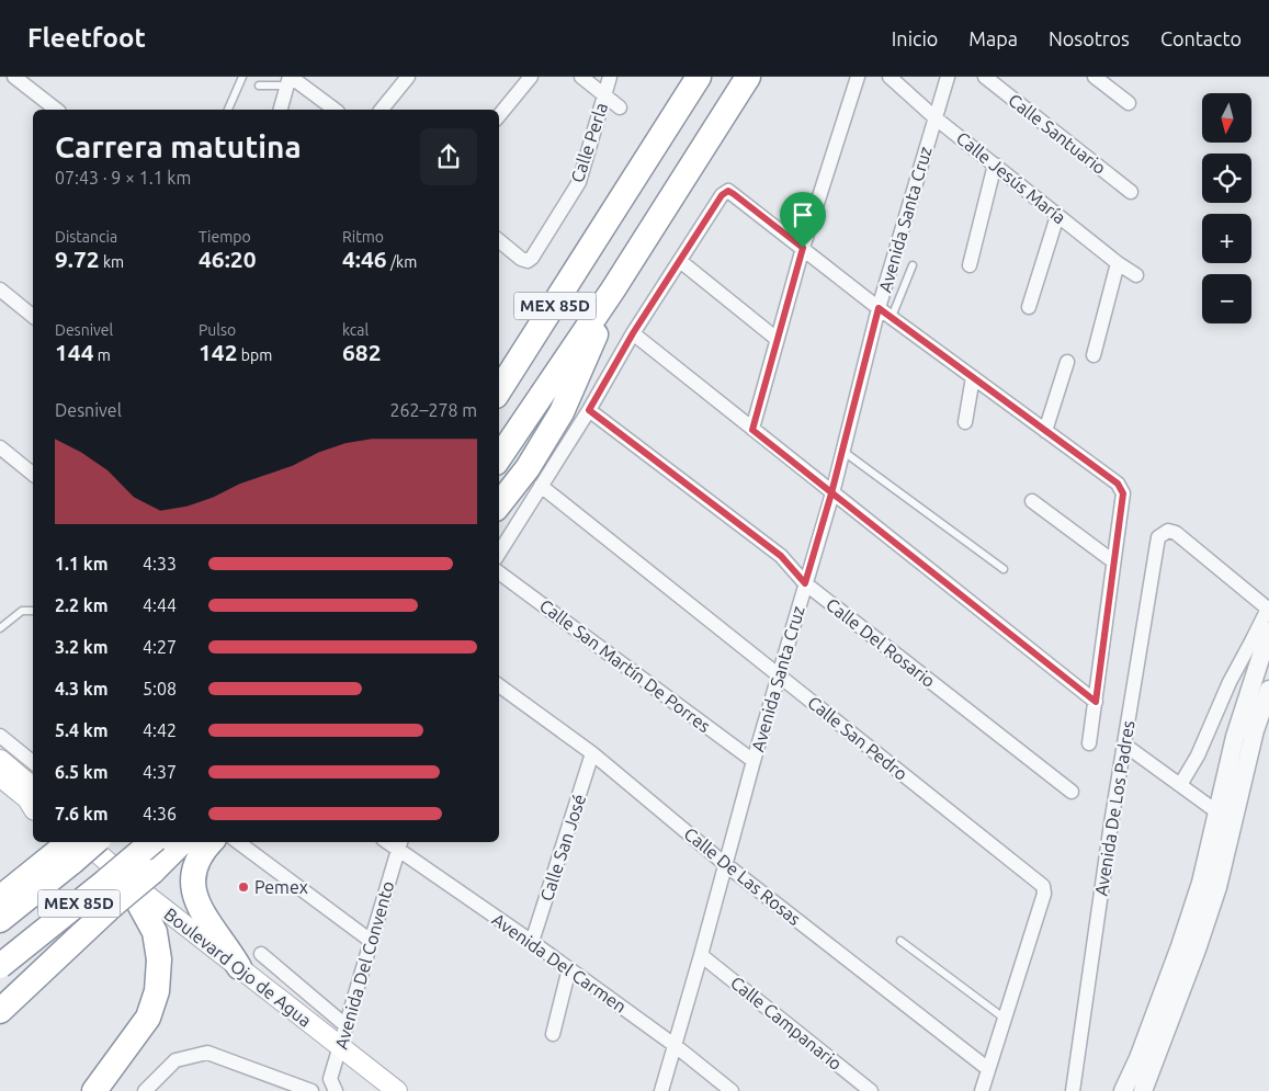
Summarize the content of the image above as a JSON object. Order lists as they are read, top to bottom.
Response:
{
  "streets": {
    "highway": ["MEX 85D"],
    "main road": ["Boulevard Ojo de Agua"],
    "street": [
      "Calle Santuario",
      "Calle Perla",
      "Calle Jesús María",
      "Avenida Santa Cruz",
      "Calle Del Rosario",
      "Calle San Martín De Porres",
      "Calle San Pedro",
      "Avenida De Los Padres",
      "Calle San José",
      "Calle De Las Rosas",
      "Avenida Del Carmen",
      "Avenida Del Convento",
      "Calle Campanario"
    ]
  },
  "crossings": [
    ["Calle Jesús María", "Avenida Santa Cruz"],
    ["Avenida Santa Cruz", "Calle Del Rosario"],
    ["Avenida Santa Cruz", "Calle San Martín De Porres"],
    ["Avenida Santa Cruz", "Calle San Pedro"],
    ["Avenida Santa Cruz", "Calle De Las Rosas"],
    ["Avenida Santa Cruz", "Avenida Del Carmen"],
    ["Avenida Santa Cruz", "Calle Campanario"],
    ["MEX 85D", "Boulevard Ojo de Agua"],
    ["Calle San José", "Calle De Las Rosas"],
    ["Calle San José", "Avenida Del Carmen"],
    ["Avenida Del Carmen", "Avenida Del Convento"],
    ["Avenida Del Convento", "Boulevard Ojo de Agua"]
  ],
  "places": ["Pemex"],
  "north": "bottom",
  "page": {
    "header": "Fleetfoot",
    "nav": [
      "Inicio",
      "Mapa",
      "Nosotros",
      "Contacto"
    ],
    "map_buttons": ["+", "−"],
    "heading": ["Carrera matutina", "07:43 · 9 × 1.1 km"],
    "stats": [
      ["Distancia", "9.72 km"],
      ["Tiempo", "46:20"],
      ["Ritmo", "4:46 /km"],
      ["Desnivel", "144 m"],
      ["Pulso", "142 bpm"],
      ["kcal", "682"]
    ],
    "chart": ["Desnivel", "262–278 m"],
    "list": [
      {
        "name": "1.1 km",
        "note": "4:33"
      },
      {
        "name": "2.2 km",
        "note": "4:44"
      },
      {
        "name": "3.2 km",
        "note": "4:27"
      },
      {
        "name": "4.3 km",
        "note": "5:08"
      },
      {
        "name": "5.4 km",
        "note": "4:42"
      },
      {
        "name": "6.5 km",
        "note": "4:37"
      },
      {
        "name": "7.6 km",
        "note": "4:36"
      }
    ]
  }
}
